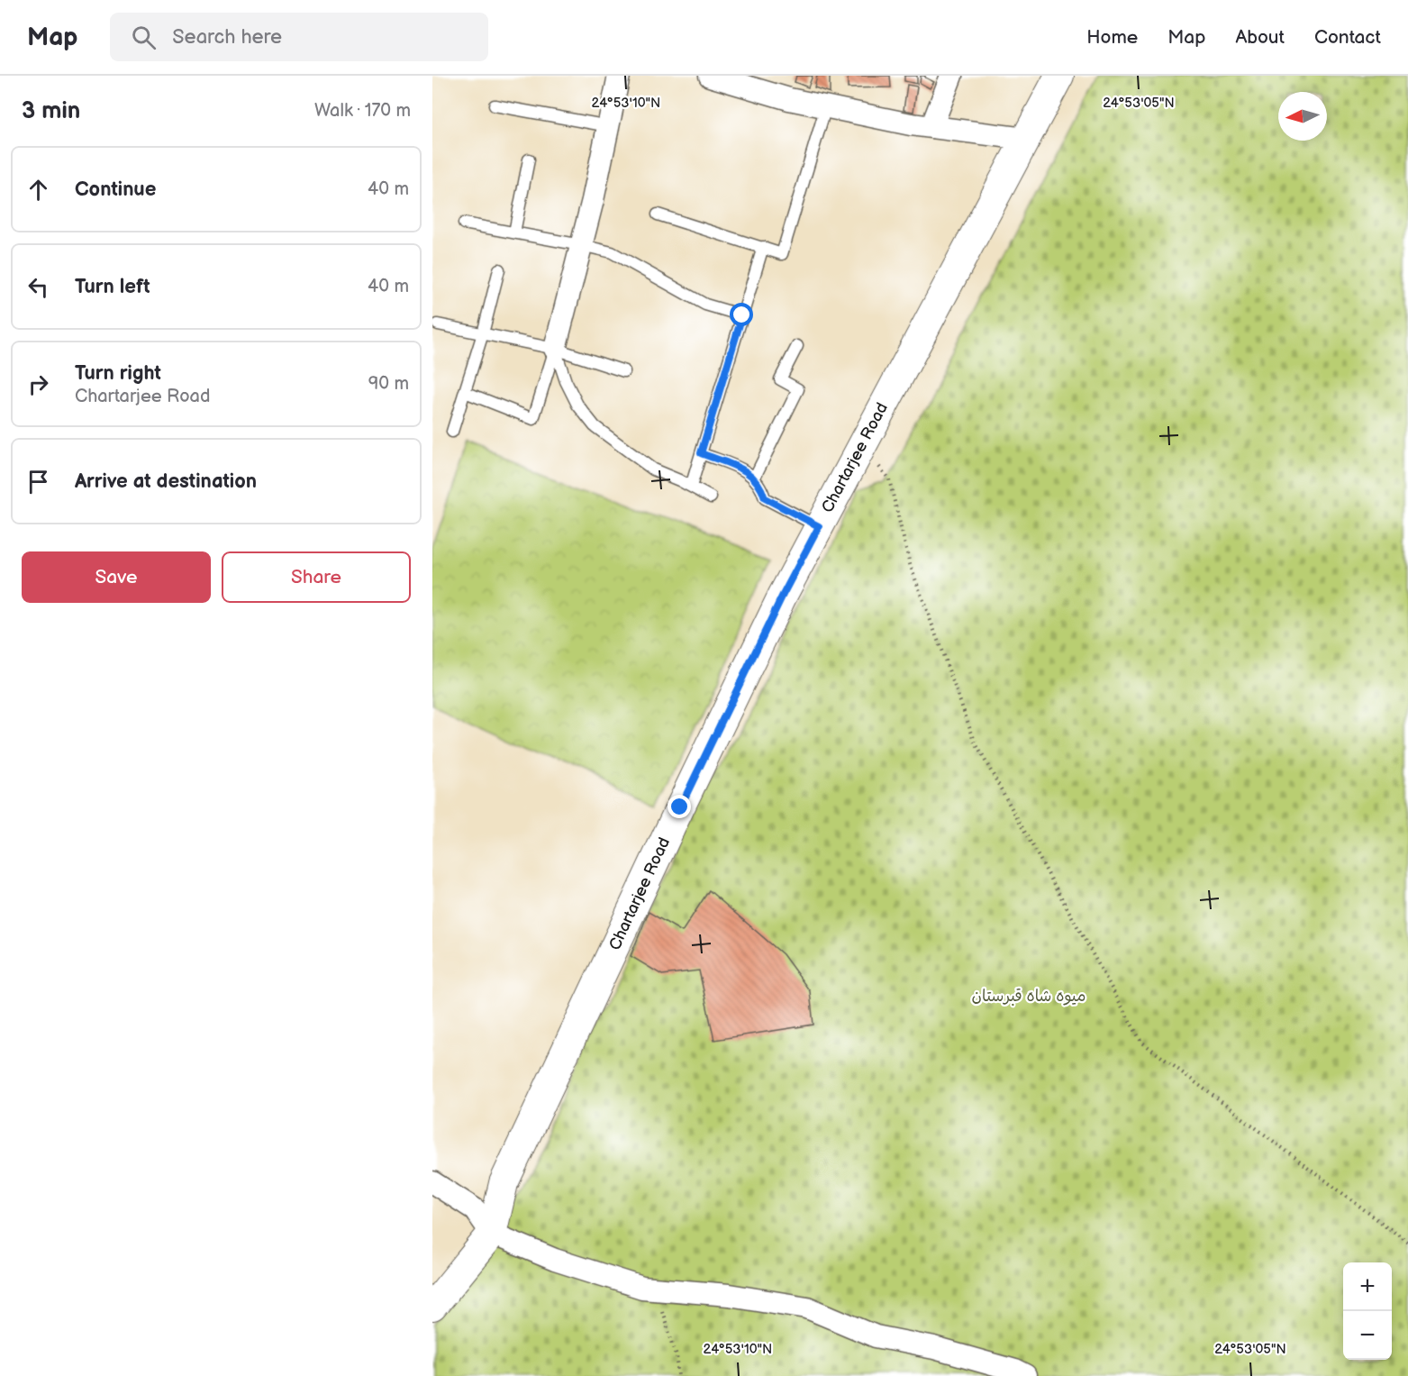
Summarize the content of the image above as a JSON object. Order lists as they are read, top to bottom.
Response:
{
  "streets": {
    "street": ["Chartarjee Road"]
  },
  "parks": ["میوہ شاہ قبرستان"],
  "north": "left",
  "page": {
    "header": "Map",
    "search": "Search here",
    "nav": [
      "Home",
      "Map",
      "About",
      "Contact"
    ],
    "heading": ["3 min", "Walk · 170 m"],
    "list": [
      ["Continue", "40 m"],
      ["Turn left", "40 m"],
      ["Turn right", "Chartarjee Road", "90 m"],
      "Arrive at destination"
    ],
    "buttons": ["Save", "Share"],
    "map_buttons": ["+", "−"]
  },
  "coordinates": ["24°53'10\"N", "24°53'05\"N"]
}
